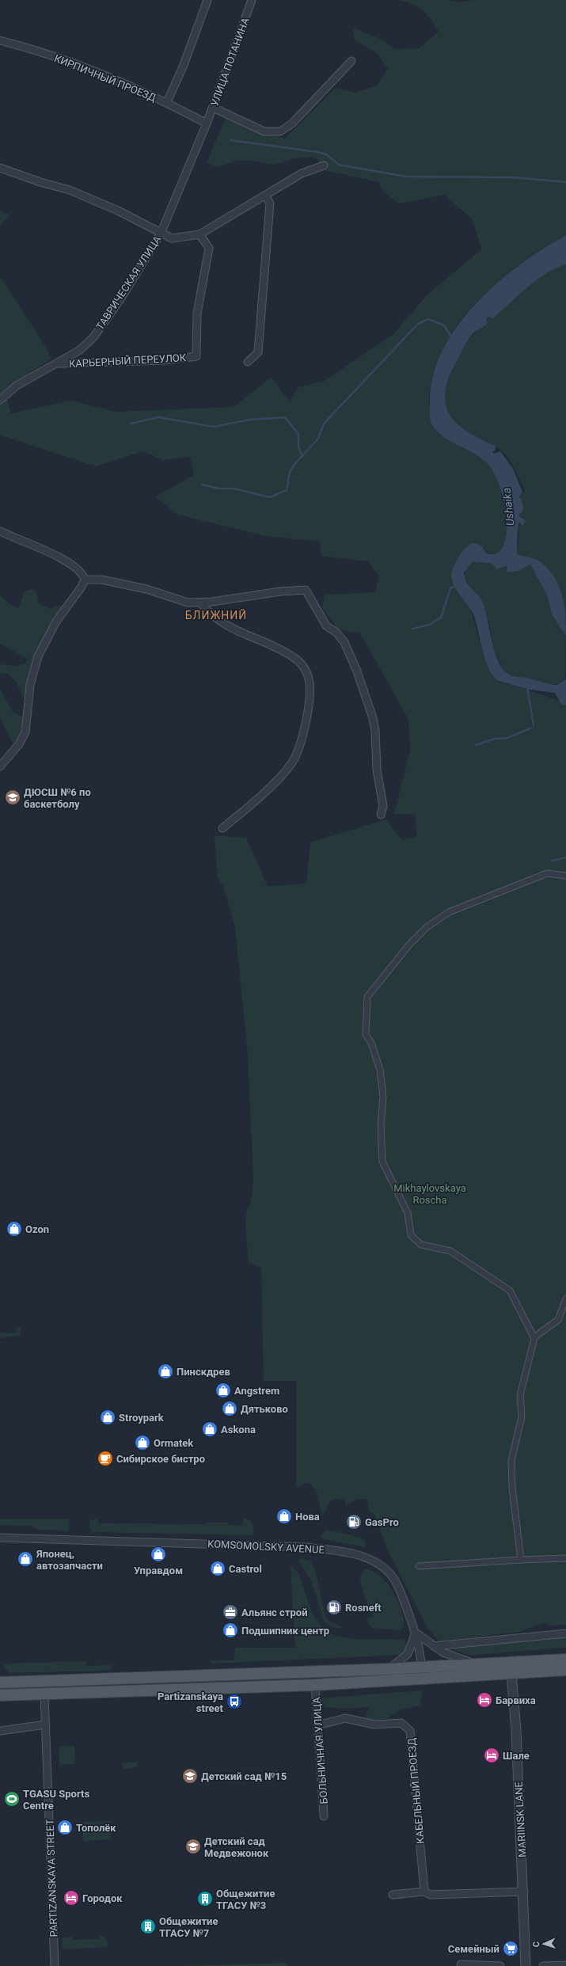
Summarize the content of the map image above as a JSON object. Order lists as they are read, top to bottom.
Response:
{
  "streets": {
    "street": [
      "УЛИЦА ПОТАНИНА",
      "КИРПИЧНЫЙ ПРОЕЗД",
      "ТАВРИЧЕСКАЯ УЛИЦА",
      "КАРЬЕРНЫЙ ПЕРЕУЛОК",
      "KOMSOMOLSKY AVENUE",
      "БОЛЬНИЧНАЯ УЛИЦА",
      "КАБЕЛЬНЫЙ ПРОЕЗД",
      "MARIINSK LANE",
      "PARTIZANSKAYA STREET"
    ]
  },
  "crossings": [
    ["УЛИЦА ПОТАНИНА", "КИРПИЧНЫЙ ПРОЕЗД"],
    ["УЛИЦА ПОТАНИНА", "ТАВРИЧЕСКАЯ УЛИЦА"],
    ["КИРПИЧНЫЙ ПРОЕЗД", "ТАВРИЧЕСКАЯ УЛИЦА"],
    ["ТАВРИЧЕСКАЯ УЛИЦА", "КАРЬЕРНЫЙ ПЕРЕУЛОК"],
    ["БОЛЬНИЧНАЯ УЛИЦА", "КАБЕЛЬНЫЙ ПРОЕЗД"]
  ],
  "districts": ["БЛИЖНИЙ"],
  "water": ["Ushaika"],
  "parks": ["Mikhaylovskaya Roscha"],
  "places": {
    "school or university": ["ДЮСШ №6 по баскетболу", "Детский сад №15", "Детский сад Медвежонок"],
    "shop": [
      "Ozon",
      "Пинскдрев",
      "Angstrem",
      "Дятьково",
      "Stroypark",
      "Askona",
      "Ormatek",
      "Нова",
      "Управдом",
      "Японец, автозапчасти",
      "Castrol",
      "Подшипник центр",
      "Тополёк"
    ],
    "cafe": ["Сибирское бистро"],
    "fuel station": ["GasPro", "Rosneft"],
    "office": ["Альянс строй"],
    "hotel": ["Барвиха", "Шале", "Городок"],
    "bus stop": ["Partizanskaya street"],
    "sports": ["TGASU Sports Centre"],
    "building": ["Общежитие ТГАСУ №3", "Общежитие ТГАСУ №7"],
    "supermarket": ["Семейный"]
  },
  "north": "left"
}
